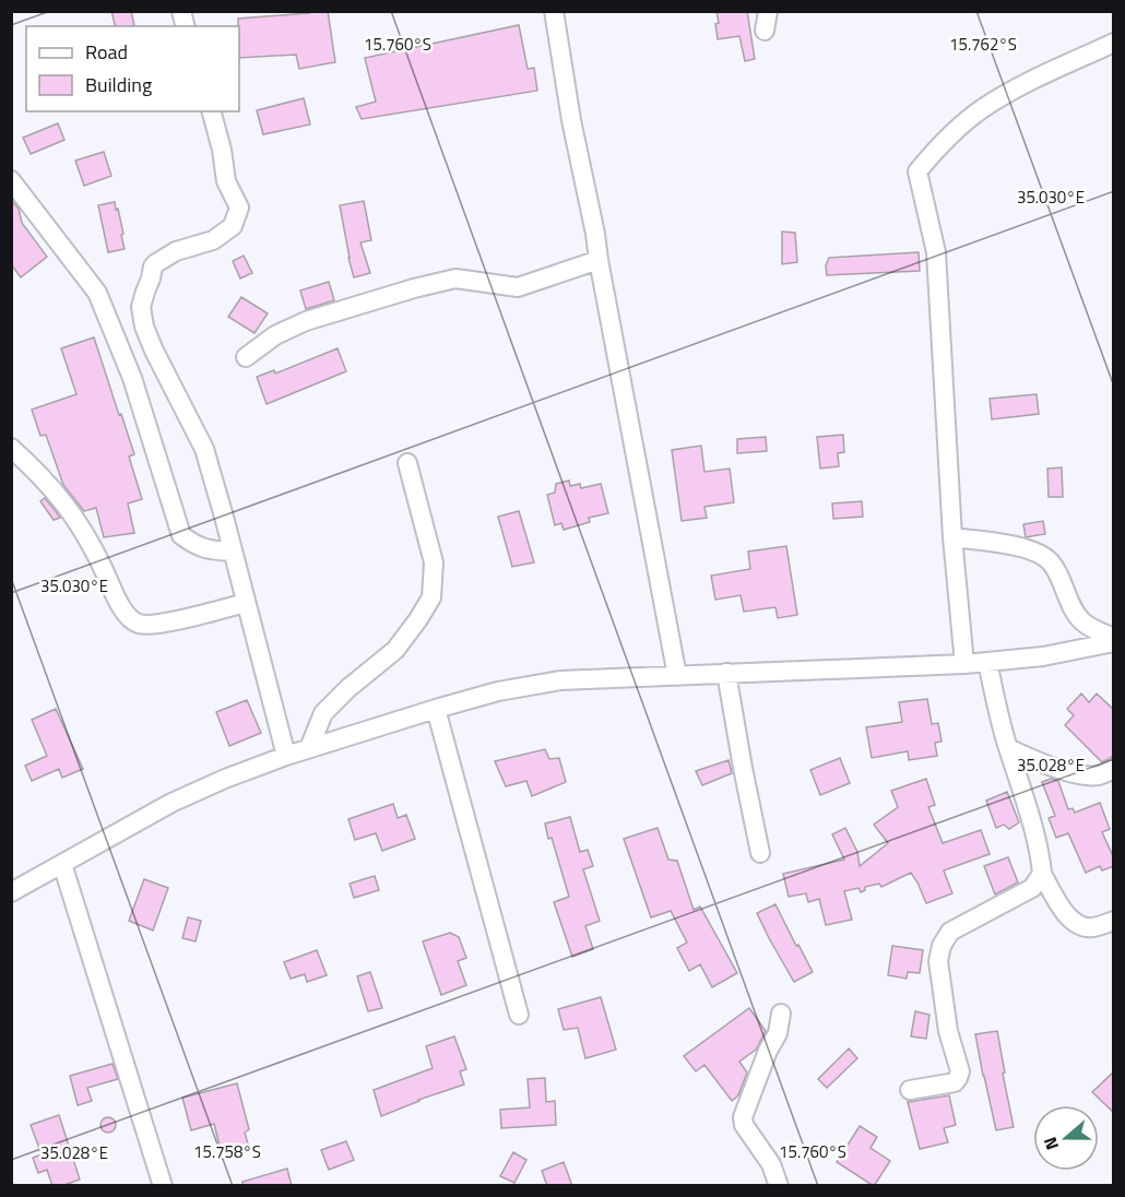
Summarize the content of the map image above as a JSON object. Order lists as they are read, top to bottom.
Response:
{
  "legend": ["Road", "Building"],
  "north": "left",
  "coordinates": [
    "15.760°S",
    "15.762°S",
    "35.030°E",
    "35.028°E",
    "15.758°S"
  ]
}
